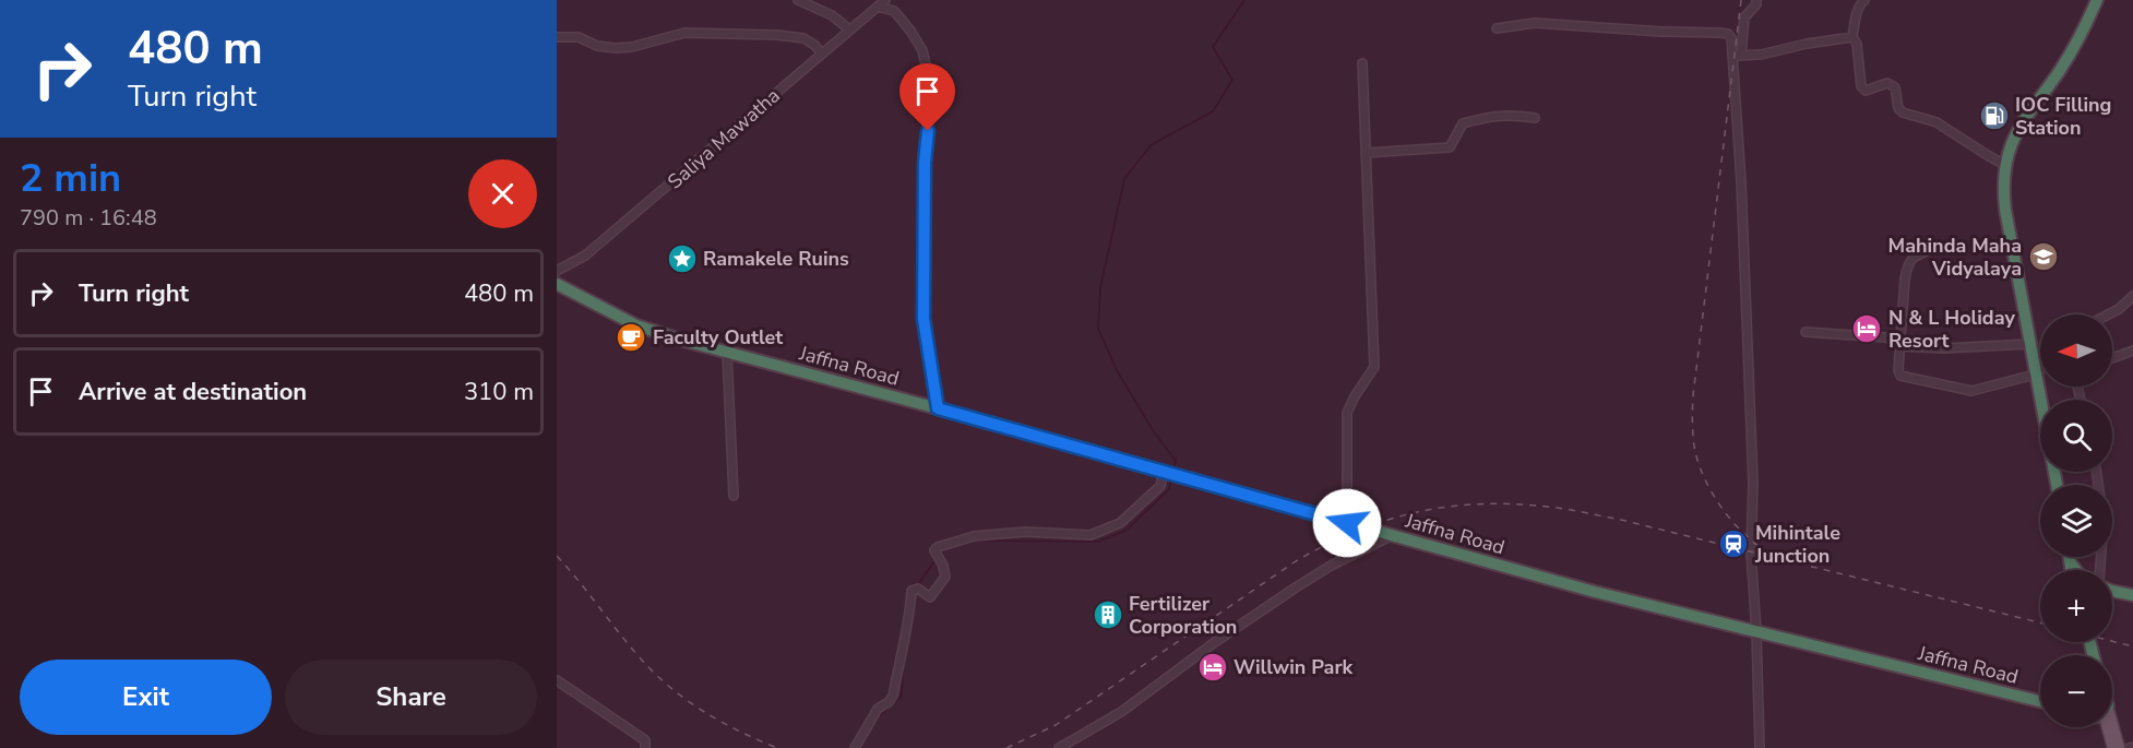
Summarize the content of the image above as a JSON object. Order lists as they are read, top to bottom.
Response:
{
  "streets": {
    "highway": ["Jaffna Road"],
    "street": ["Saliya Mawatha"]
  },
  "places": {
    "fuel station": ["IOC Filling Station"],
    "school or university": ["Mahinda Maha Vidyalaya"],
    "place": ["Ramakele Ruins"],
    "hotel": ["N & L Holiday Resort", "Willwin Park"],
    "cafe": ["Faculty Outlet"],
    "station": ["Mihintale Junction"],
    "building": ["Fertilizer Corporation"]
  },
  "north": "left",
  "page": {
    "turn": ["480 m", "Turn right"],
    "heading": ["2 min", "790 m · 16:48"],
    "list": [
      {
        "name": "Turn right",
        "value": "480 m"
      },
      {
        "name": "Arrive at destination",
        "value": "310 m"
      }
    ],
    "map_buttons": ["+", "−"],
    "buttons": ["Exit", "Share"]
  }
}
